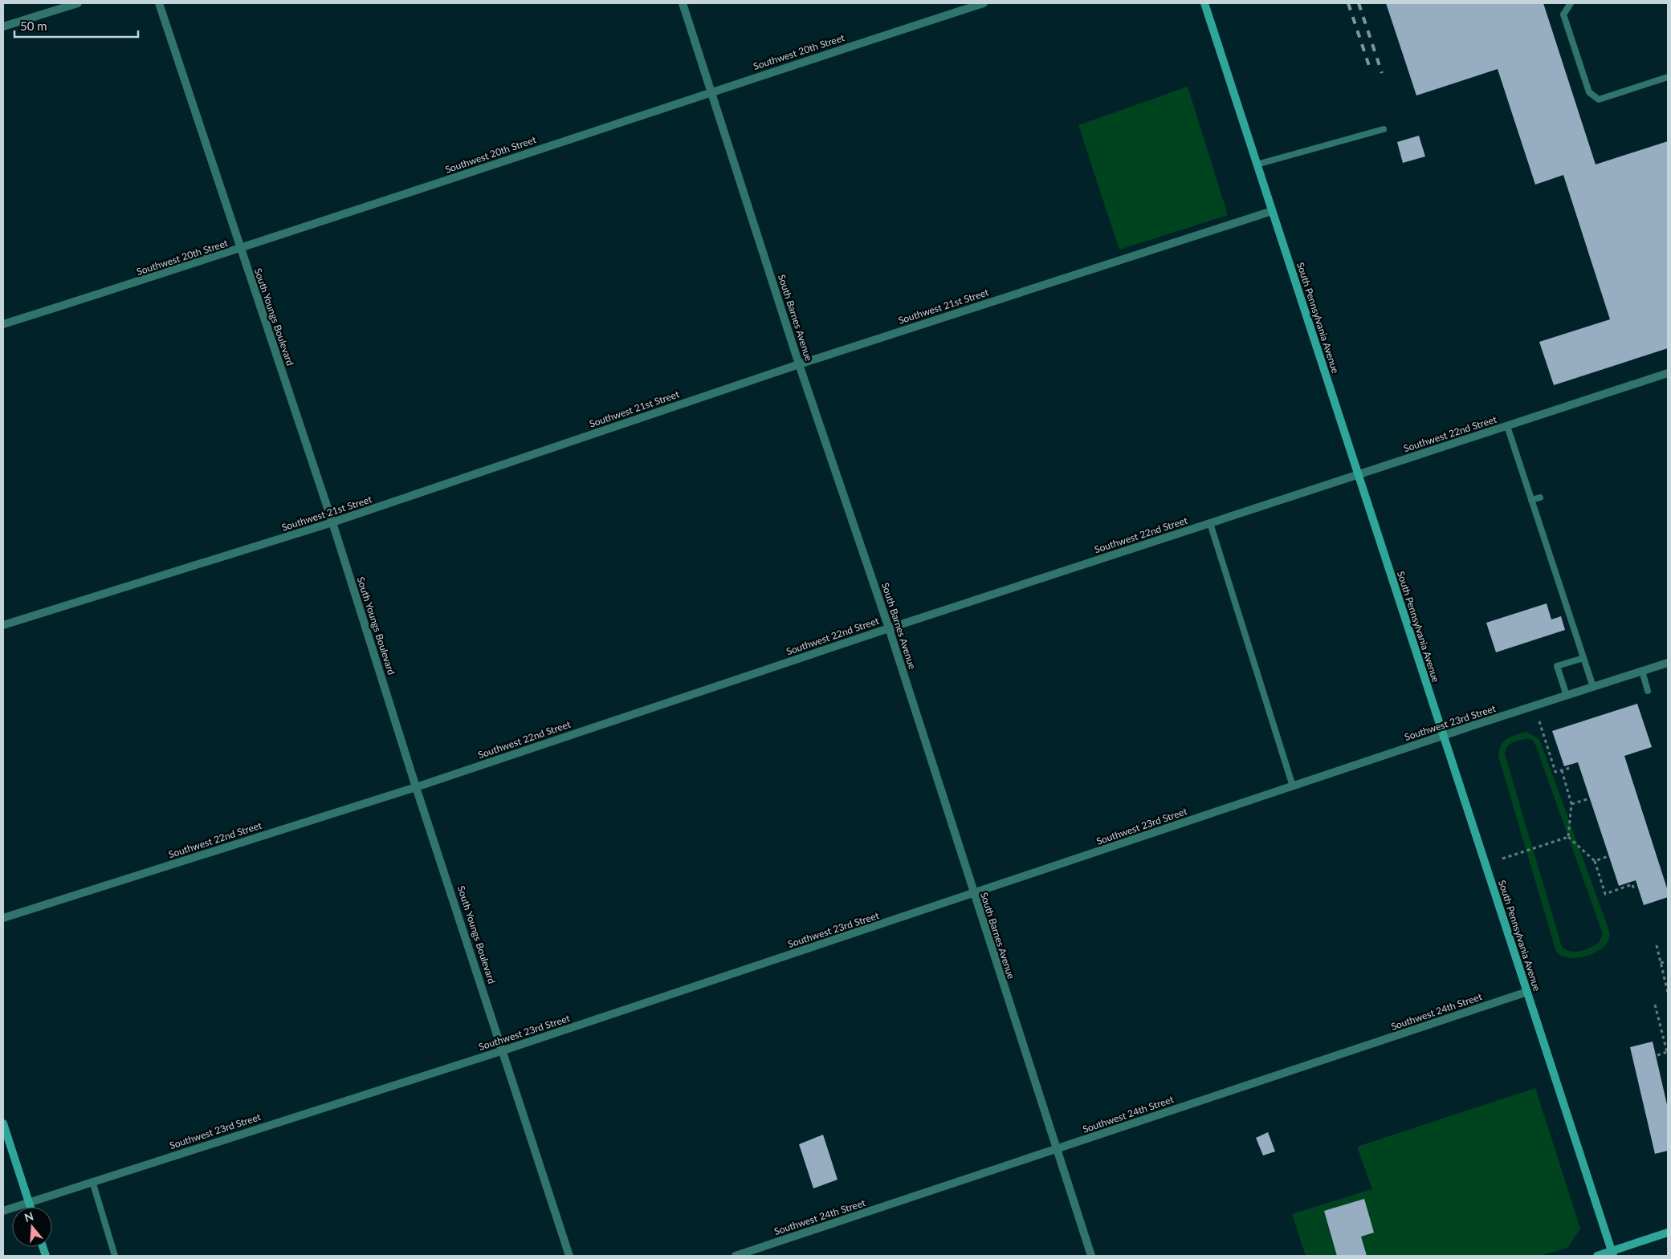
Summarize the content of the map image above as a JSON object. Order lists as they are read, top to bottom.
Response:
{
  "streets": {
    "main road": ["South Pennsylvania Avenue"],
    "street": [
      "Southwest 20th Street",
      "Southwest 21st Street",
      "South Youngs Boulevard",
      "South Barnes Avenue",
      "Southwest 22nd Street",
      "Southwest 23rd Street",
      "Southwest 24th Street"
    ]
  },
  "crossings": [
    ["Southwest 20th Street", "South Youngs Boulevard"],
    ["Southwest 20th Street", "South Barnes Avenue"],
    ["Southwest 21st Street", "South Youngs Boulevard"],
    ["Southwest 21st Street", "South Barnes Avenue"],
    ["Southwest 21st Street", "South Pennsylvania Avenue"],
    ["South Youngs Boulevard", "Southwest 22nd Street"],
    ["South Youngs Boulevard", "Southwest 23rd Street"],
    ["South Barnes Avenue", "Southwest 22nd Street"],
    ["South Barnes Avenue", "Southwest 23rd Street"],
    ["South Barnes Avenue", "Southwest 24th Street"],
    ["South Pennsylvania Avenue", "Southwest 22nd Street"],
    ["South Pennsylvania Avenue", "Southwest 23rd Street"],
    ["South Pennsylvania Avenue", "Southwest 24th Street"]
  ],
  "scale_bar": "50 m",
  "north": "top"
}
